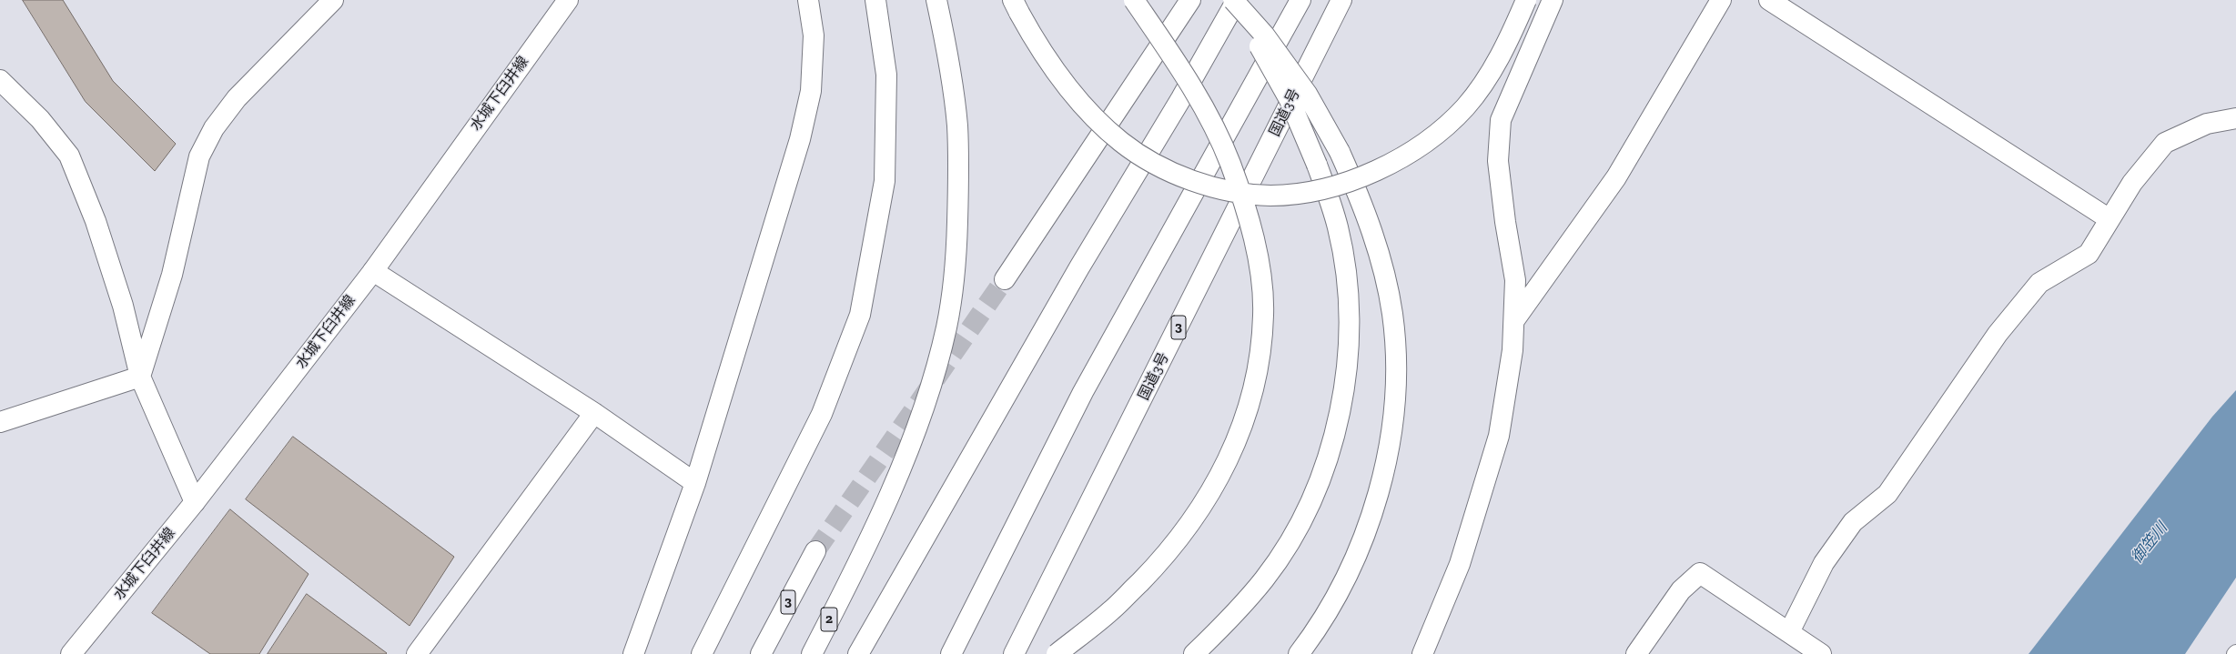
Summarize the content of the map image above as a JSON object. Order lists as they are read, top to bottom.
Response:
{
  "streets": {
    "main road": [
      "水城下臼井線",
      "国道3号",
      "3",
      "2"
    ]
  },
  "water": ["御笠川"]
}
